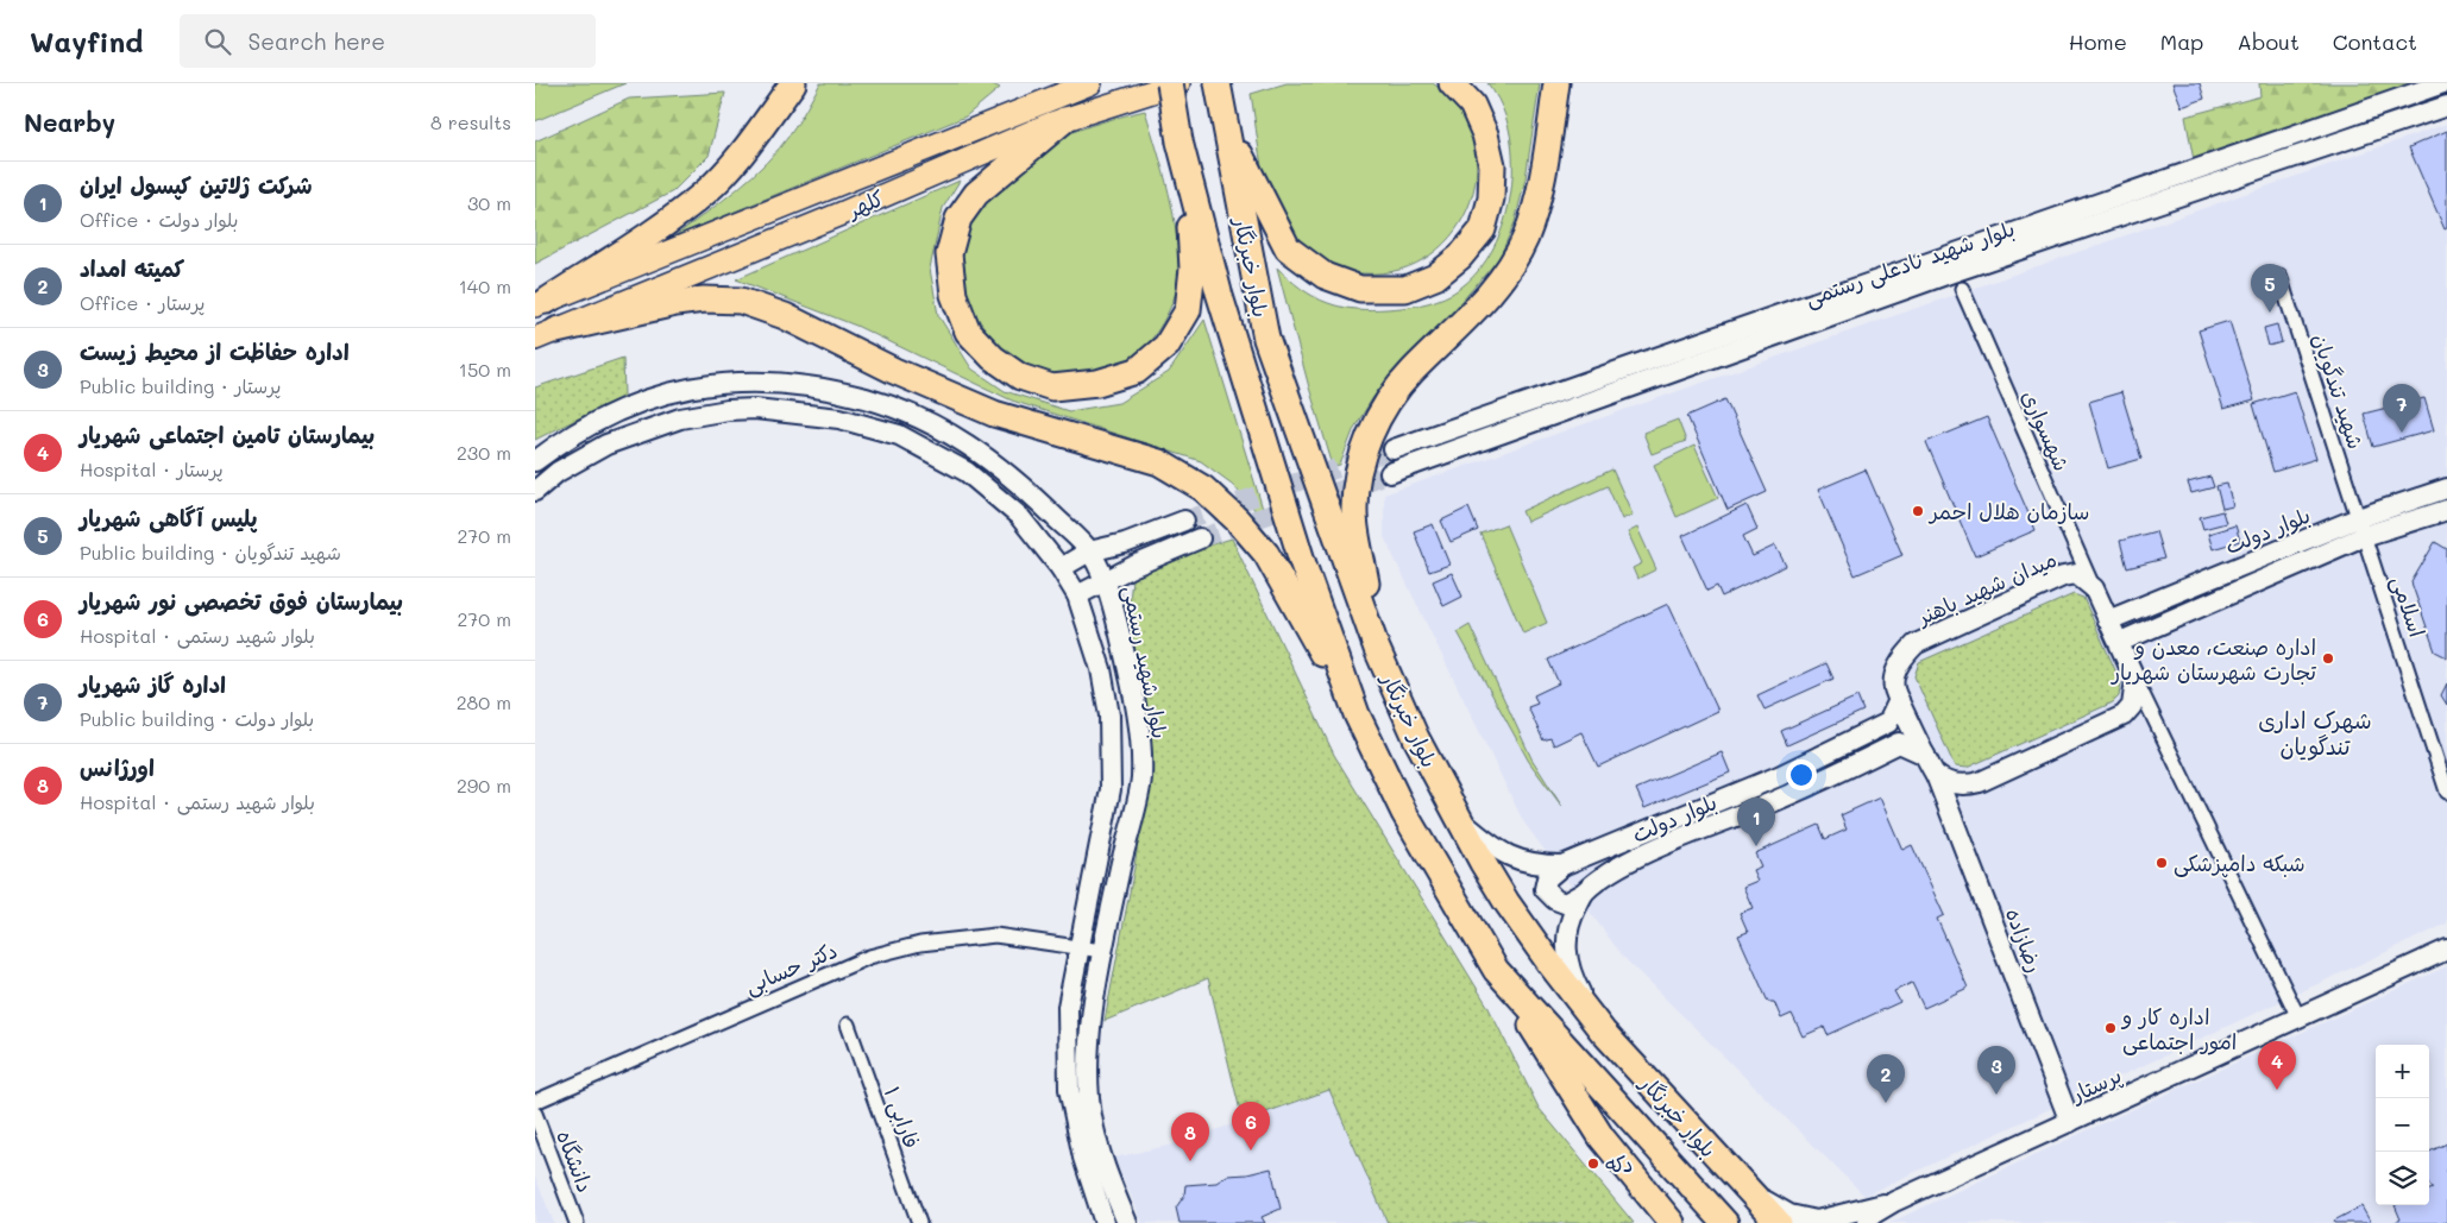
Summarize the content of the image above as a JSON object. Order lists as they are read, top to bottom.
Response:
{
  "streets": {
    "highway": ["بلوار خبرنگار"],
    "main road": [
      "کلهر",
      "بلوار شهید نادعلی رستمی",
      "بلوار دولت",
      "میدان شهید باهنر",
      "بلوار شهید رستمی",
      "رضازاده",
      "پرستار"
    ],
    "street": [
      "شهید تندگویان",
      "شهسواری",
      "اسلامی",
      "دکتر حسابی",
      "فارابی ۱",
      "دانشگاه"
    ]
  },
  "crossings": [
    ["بلوار خبرنگار", "بلوار دولت"],
    ["شهید تندگویان", "بلوار دولت"],
    ["شهید تندگویان", "اسلامی"],
    ["شهسواری", "میدان شهید باهنر"],
    ["بلوار دولت", "میدان شهید باهنر"],
    ["بلوار دولت", "اسلامی"],
    ["میدان شهید باهنر", "رضازاده"],
    ["بلوار شهید رستمی", "دکتر حسابی"],
    ["رضازاده", "پرستار"]
  ],
  "districts": ["شهرک اداری تندگویان"],
  "places": [
    "سازمان هلال احمر",
    "اداره صنعت، معدن و تجارت شهرستان شهریار",
    "شبکه دامپزشکی",
    "اداره کار و امور اجتماعی",
    "دکه"
  ],
  "page": {
    "header": "Wayfind",
    "search": "Search here",
    "nav": [
      "Home",
      "Map",
      "About",
      "Contact"
    ],
    "heading": ["Nearby", "8 results"],
    "list": [
      {
        "mark": "1",
        "name": "شرکت ژلاتین کپسول ایران",
        "note": "Office · بلوار دولت",
        "value": "30 m"
      },
      {
        "mark": "2",
        "name": "کمیته امداد",
        "note": "Office · پرستار",
        "value": "140 m"
      },
      {
        "mark": "3",
        "name": "اداره حفاظت از محیط زیست",
        "note": "Public building · پرستار",
        "value": "150 m"
      },
      {
        "mark": "4",
        "name": "بیمارستان تامین اجتماعی شهریار",
        "note": "Hospital · پرستار",
        "value": "230 m"
      },
      {
        "mark": "5",
        "name": "پلیس آگاهی شهریار",
        "note": "Public building · شهید تندگویان",
        "value": "270 m"
      },
      {
        "mark": "6",
        "name": "بیمارستان فوق تخصصی نور شهریار",
        "note": "Hospital · بلوار شهید رستمی",
        "value": "270 m"
      },
      {
        "mark": "7",
        "name": "اداره گاز شهریار",
        "note": "Public building · بلوار دولت",
        "value": "280 m"
      },
      {
        "mark": "8",
        "name": "اورژانس",
        "note": "Hospital · بلوار شهید رستمی",
        "value": "290 m"
      }
    ],
    "pins": [
      "5",
      "7",
      "1",
      "4",
      "3",
      "2",
      "6",
      "8"
    ],
    "map_buttons": ["+", "−"]
  }
}
